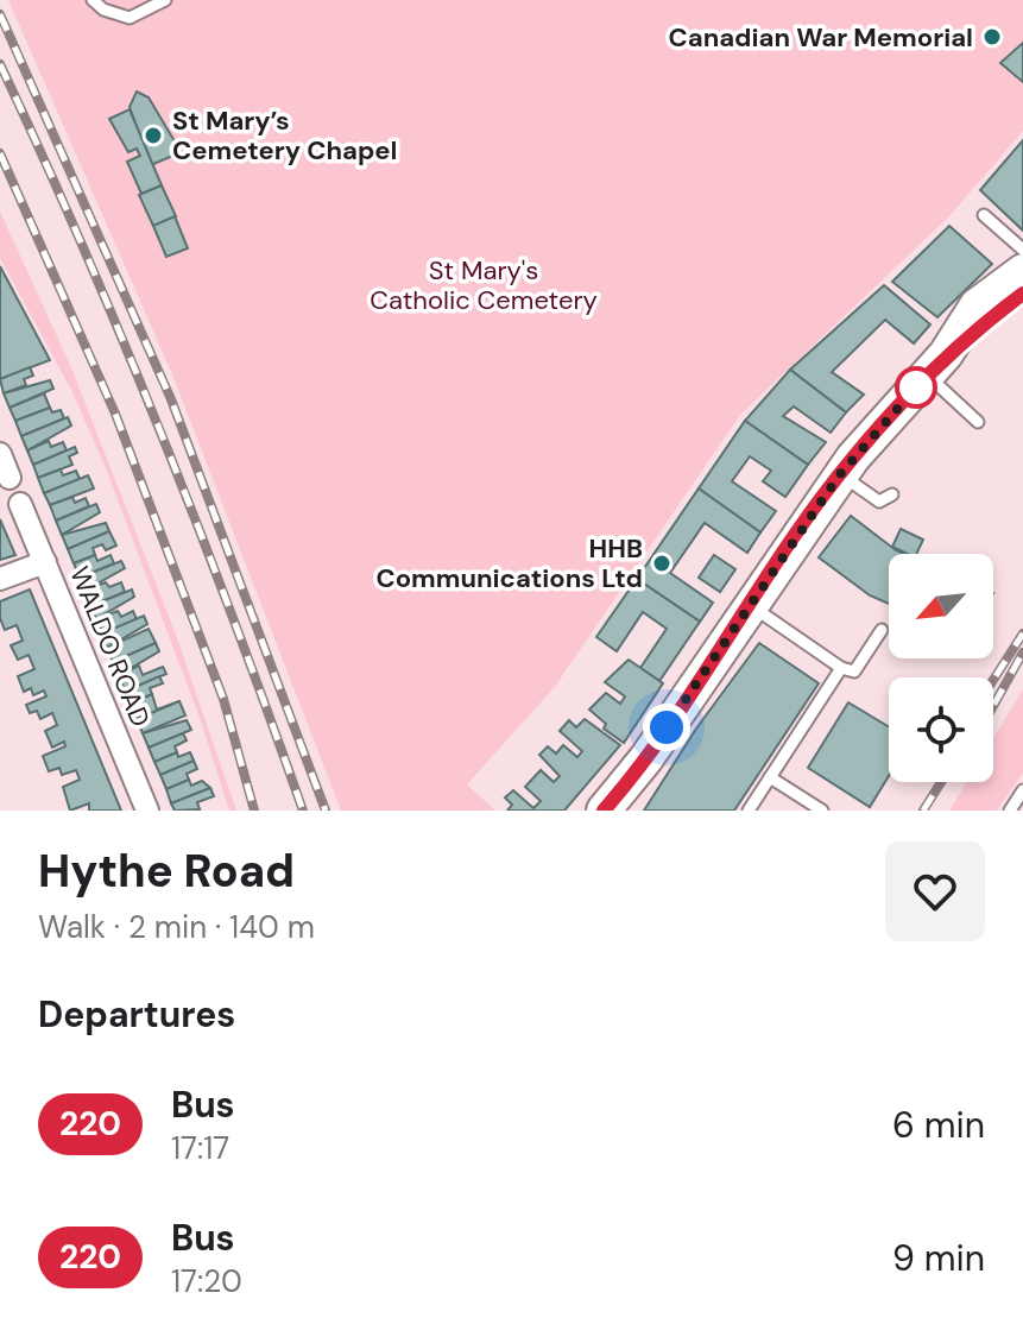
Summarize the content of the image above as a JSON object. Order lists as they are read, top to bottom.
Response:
{
  "streets": {
    "street": ["WALDO ROAD"]
  },
  "parks": ["St Mary's Catholic Cemetery"],
  "places": ["Canadian War Memorial", "St Mary’s Cemetery Chapel", "HHB Communications Ltd"],
  "lines": ["bus line 220"],
  "north": "bottom left",
  "page": {
    "heading": [
      ["Hythe Road", "Walk · 2 min · 140 m"],
      "Departures"
    ],
    "list": [
      {
        "mark": "220",
        "name": "Bus",
        "note": "17:17",
        "value": "6 min"
      },
      {
        "mark": "220",
        "name": "Bus",
        "note": "17:20",
        "value": "9 min"
      }
    ]
  }
}
